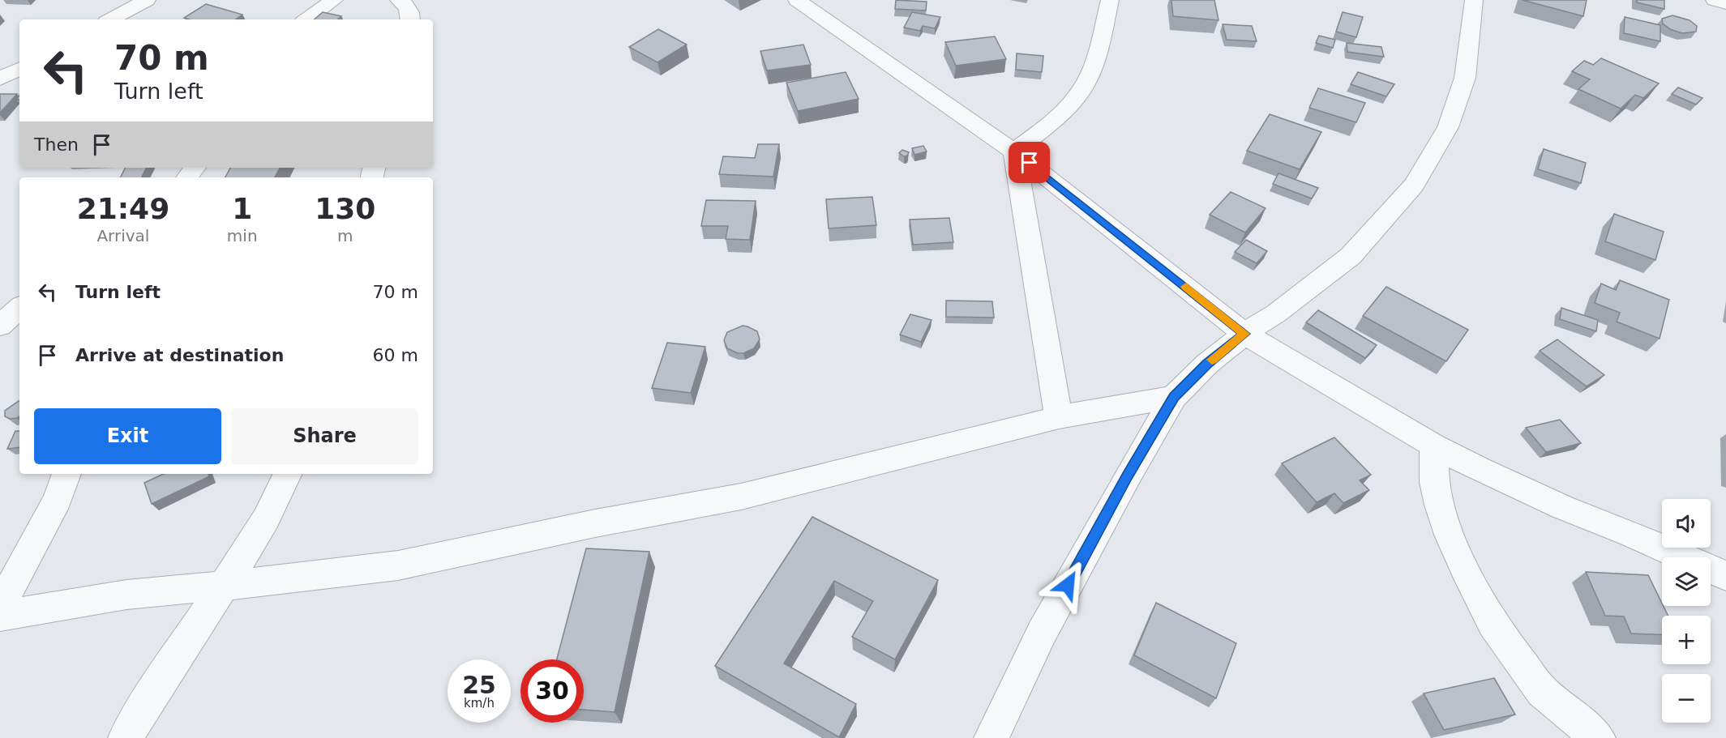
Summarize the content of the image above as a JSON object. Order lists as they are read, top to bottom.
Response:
{
  "page": {
    "turn": ["70 m", "Turn left"],
    "then": "Then",
    "eta": [
      "21:49",
      "Arrival",
      "1",
      "min",
      "130",
      "m"
    ],
    "list": [
      {
        "name": "Turn left",
        "value": "70 m"
      },
      {
        "name": "Arrive at destination",
        "value": "60 m"
      }
    ],
    "buttons": ["Exit", "Share"],
    "map_buttons": ["+", "−"],
    "speed": "25 km/h",
    "limit": "30"
  }
}
